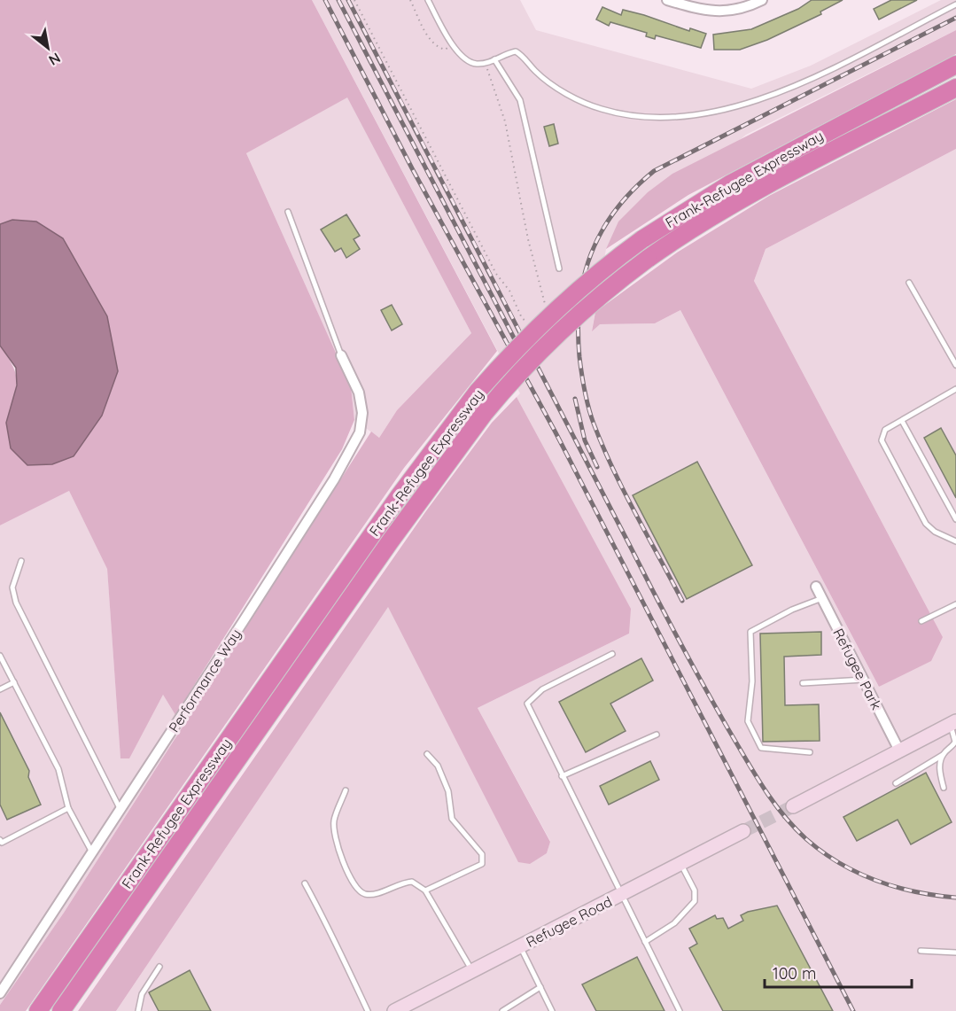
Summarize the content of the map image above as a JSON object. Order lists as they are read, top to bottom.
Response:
{
  "streets": {
    "highway": ["Frank-Refugee Expressway"],
    "main road": ["Refugee Road"],
    "street": ["Refugee Park", "Performance Way"]
  },
  "scale_bar": "100 m",
  "north": "bottom right"
}
